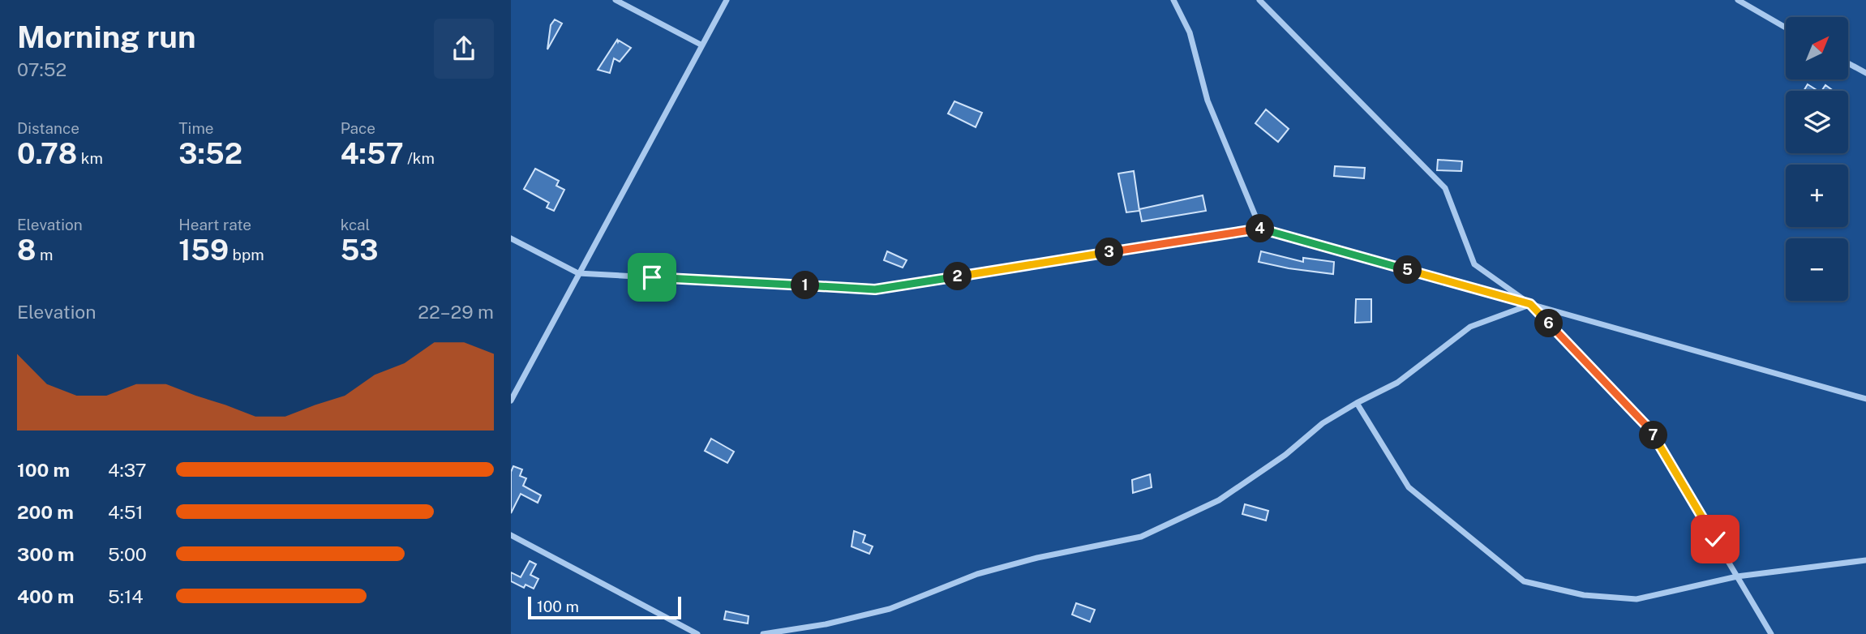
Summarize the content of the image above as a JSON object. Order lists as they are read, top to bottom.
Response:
{
  "scale_bar": "100 m",
  "north": "top right",
  "page": {
    "heading": ["Morning run", "07:52"],
    "map_buttons": ["+", "−"],
    "stats": [
      ["Distance", "0.78 km"],
      ["Time", "3:52"],
      ["Pace", "4:57 /km"],
      ["Elevation", "8 m"],
      ["Heart rate", "159 bpm"],
      ["kcal", "53"]
    ],
    "pins": [
      "4",
      "3",
      "5",
      "2",
      "1",
      "6",
      "7"
    ],
    "chart": ["Elevation", "22–29 m"],
    "list": [
      {
        "name": "100 m",
        "note": "4:37"
      },
      {
        "name": "200 m",
        "note": "4:51"
      },
      {
        "name": "300 m",
        "note": "5:00"
      },
      {
        "name": "400 m",
        "note": "5:14"
      }
    ],
    "scale": "100 m"
  }
}
